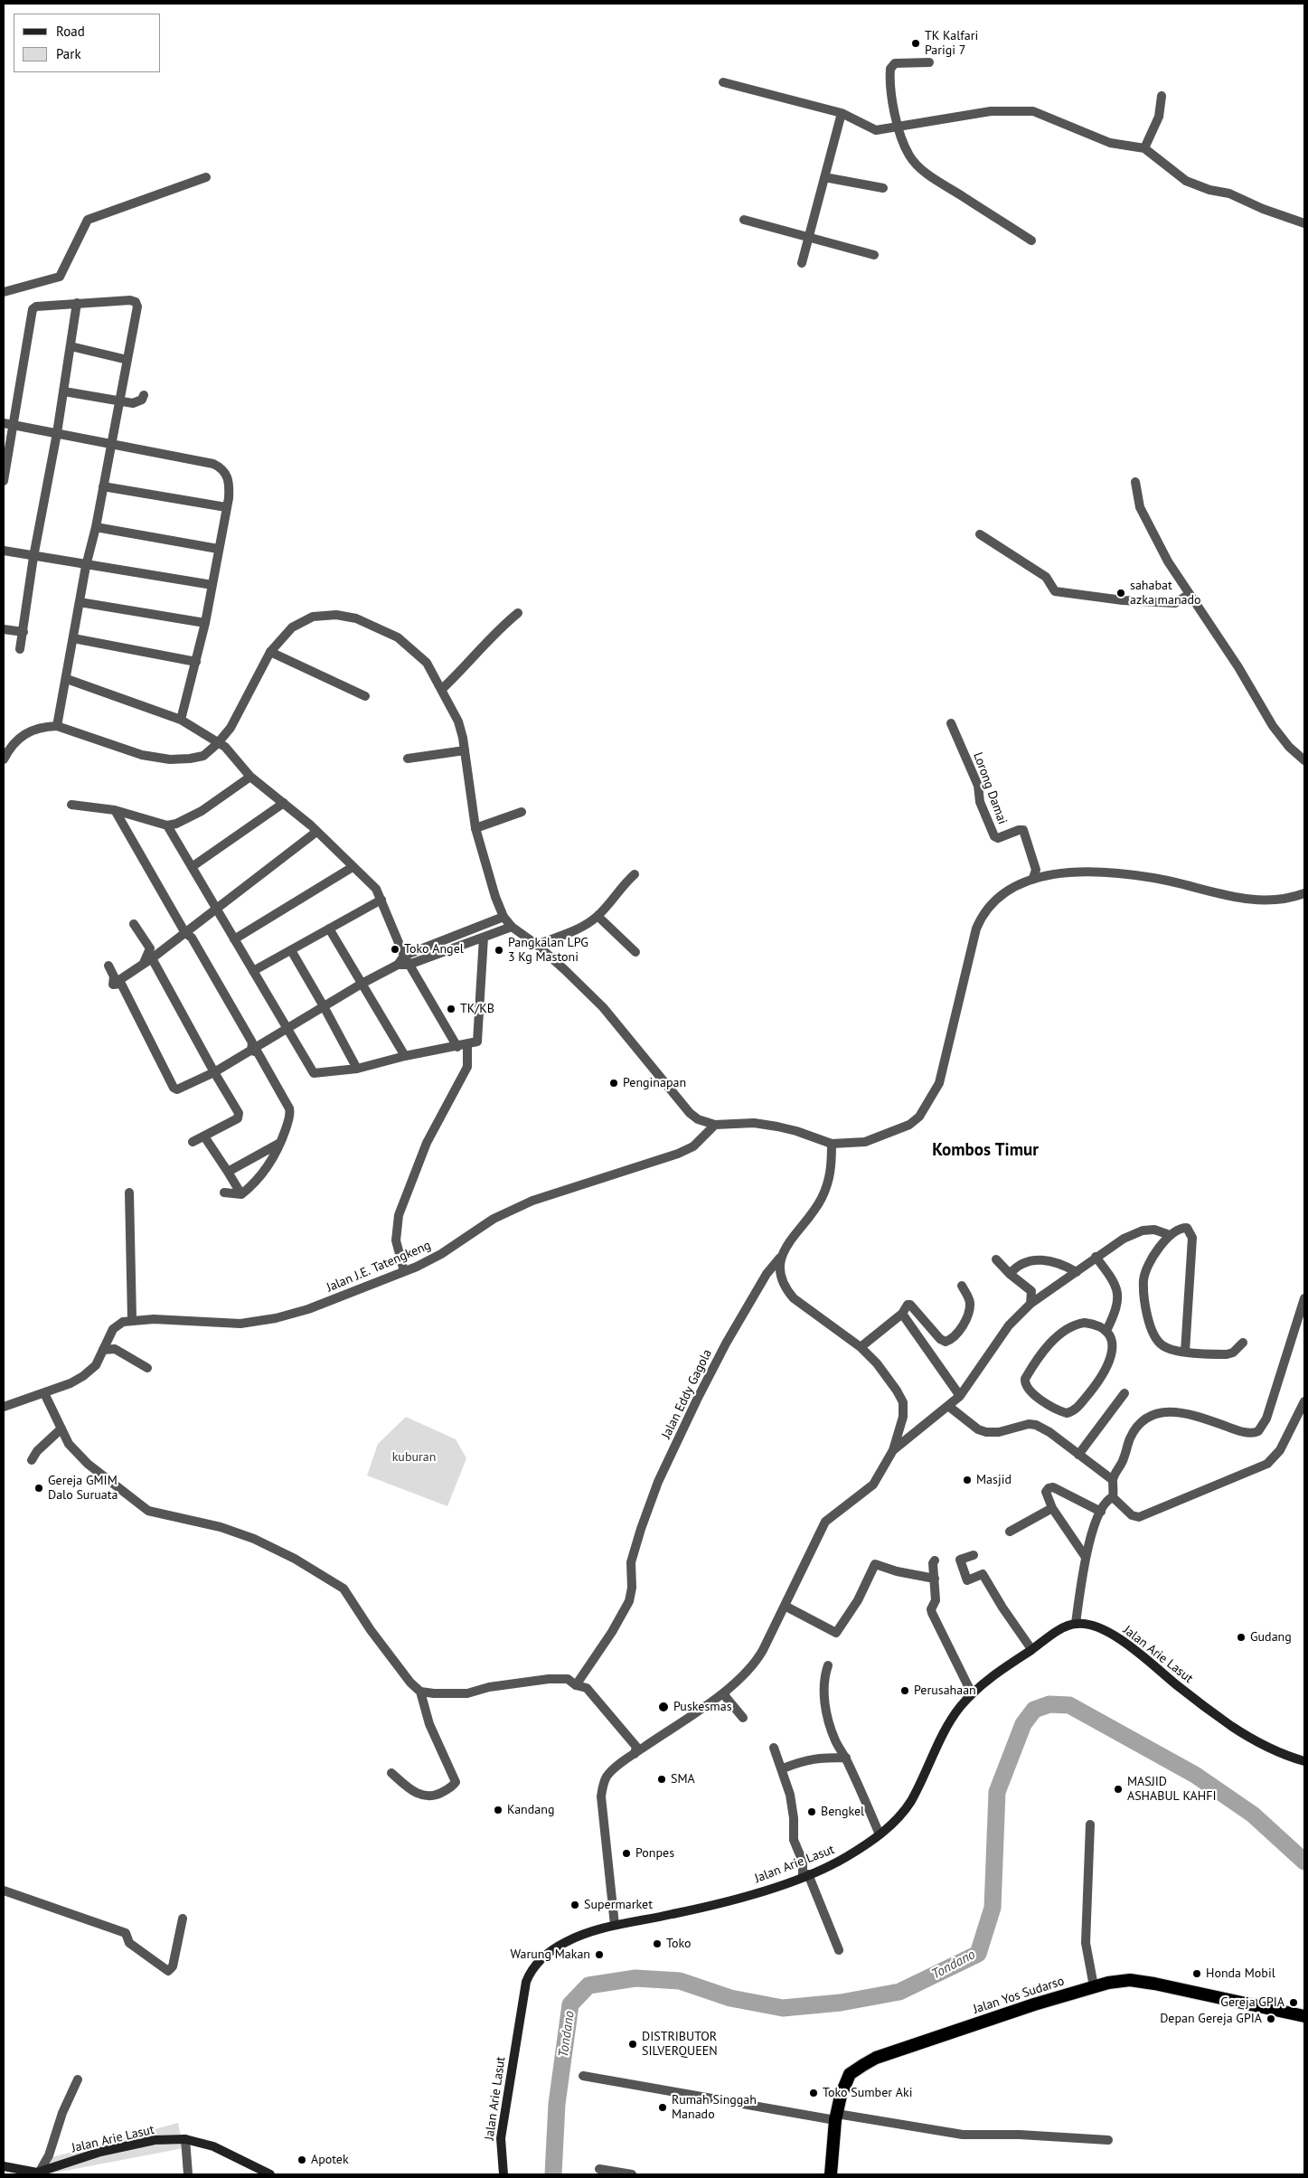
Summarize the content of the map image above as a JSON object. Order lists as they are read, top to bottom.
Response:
{
  "streets": {
    "highway": ["Jalan Yos Sudarso"],
    "main road": ["Jalan Arie Lasut"],
    "street": ["Lorong Damai", "Jalan J.E. Tatengkeng", "Jalan Eddy Gagola"]
  },
  "districts": ["Kombos Timur"],
  "water": ["Tondano"],
  "parks": ["kuburan"],
  "places": [
    "TK Kalfari Parigi 7",
    "sahabat azka manado",
    "Toko Angel",
    "Pangkalan LPG 3 Kg Mastoni",
    "TK/KB",
    "Penginapan",
    "Masjid",
    "Gereja GMIM Dalo Suruata",
    "Gudang",
    "Perusahaan",
    "Puskesmas",
    "SMA",
    "MASJID ASHABUL KAHFI",
    "Kandang",
    "Bengkel",
    "Ponpes",
    "Supermarket",
    "Toko",
    "Warung Makan",
    "Honda Mobil",
    "Gereja GPIA",
    "Depan Gereja GPIA",
    "DISTRIBUTOR SILVERQUEEN",
    "Toko Sumber Aki",
    "Rumah Singgah Manado",
    "Apotek"
  ],
  "legend": ["Road", "Park"]
}
